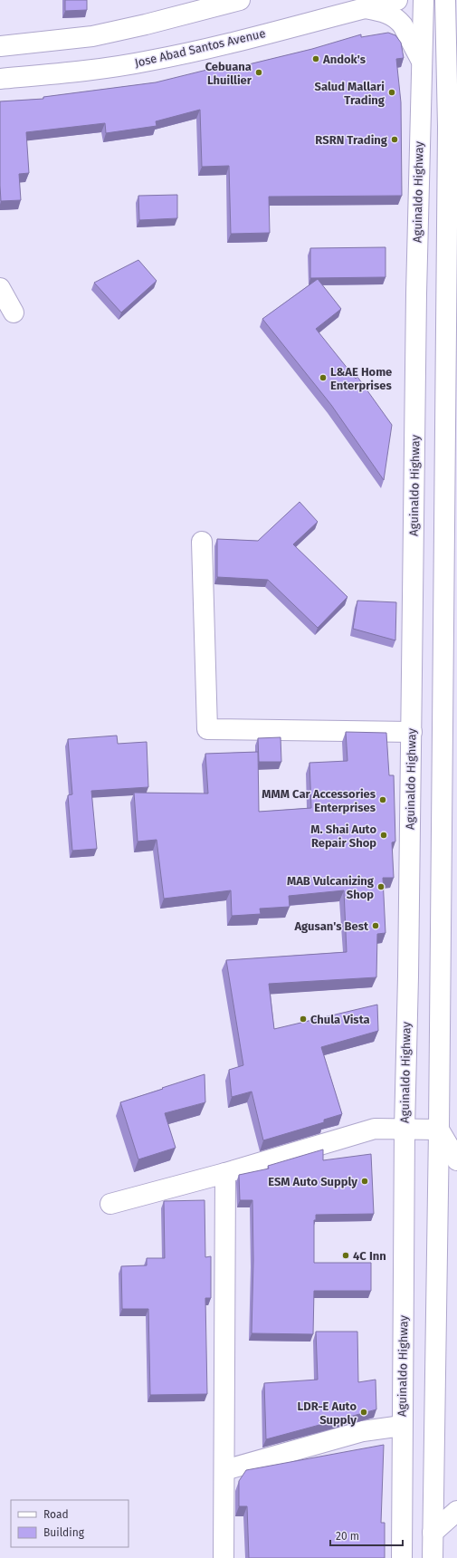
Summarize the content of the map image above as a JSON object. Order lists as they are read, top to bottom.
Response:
{
  "streets": {
    "main road": ["Jose Abad Santos Avenue", "Aguinaldo Highway"]
  },
  "places": [
    "Andok's",
    "Cebuana Lhuillier",
    "Salud Mallari Trading",
    "RSRN Trading",
    "L&AE Home Enterprises",
    "MMM Car Accessories Enterprises",
    "M. Shai Auto Repair Shop",
    "MAB Vulcanizing Shop",
    "Agusan's Best",
    "Chula Vista",
    "ESM Auto Supply",
    "4C Inn",
    "LDR-E Auto Supply"
  ],
  "legend": ["Road", "Building"],
  "scale_bar": "20 m"
}
